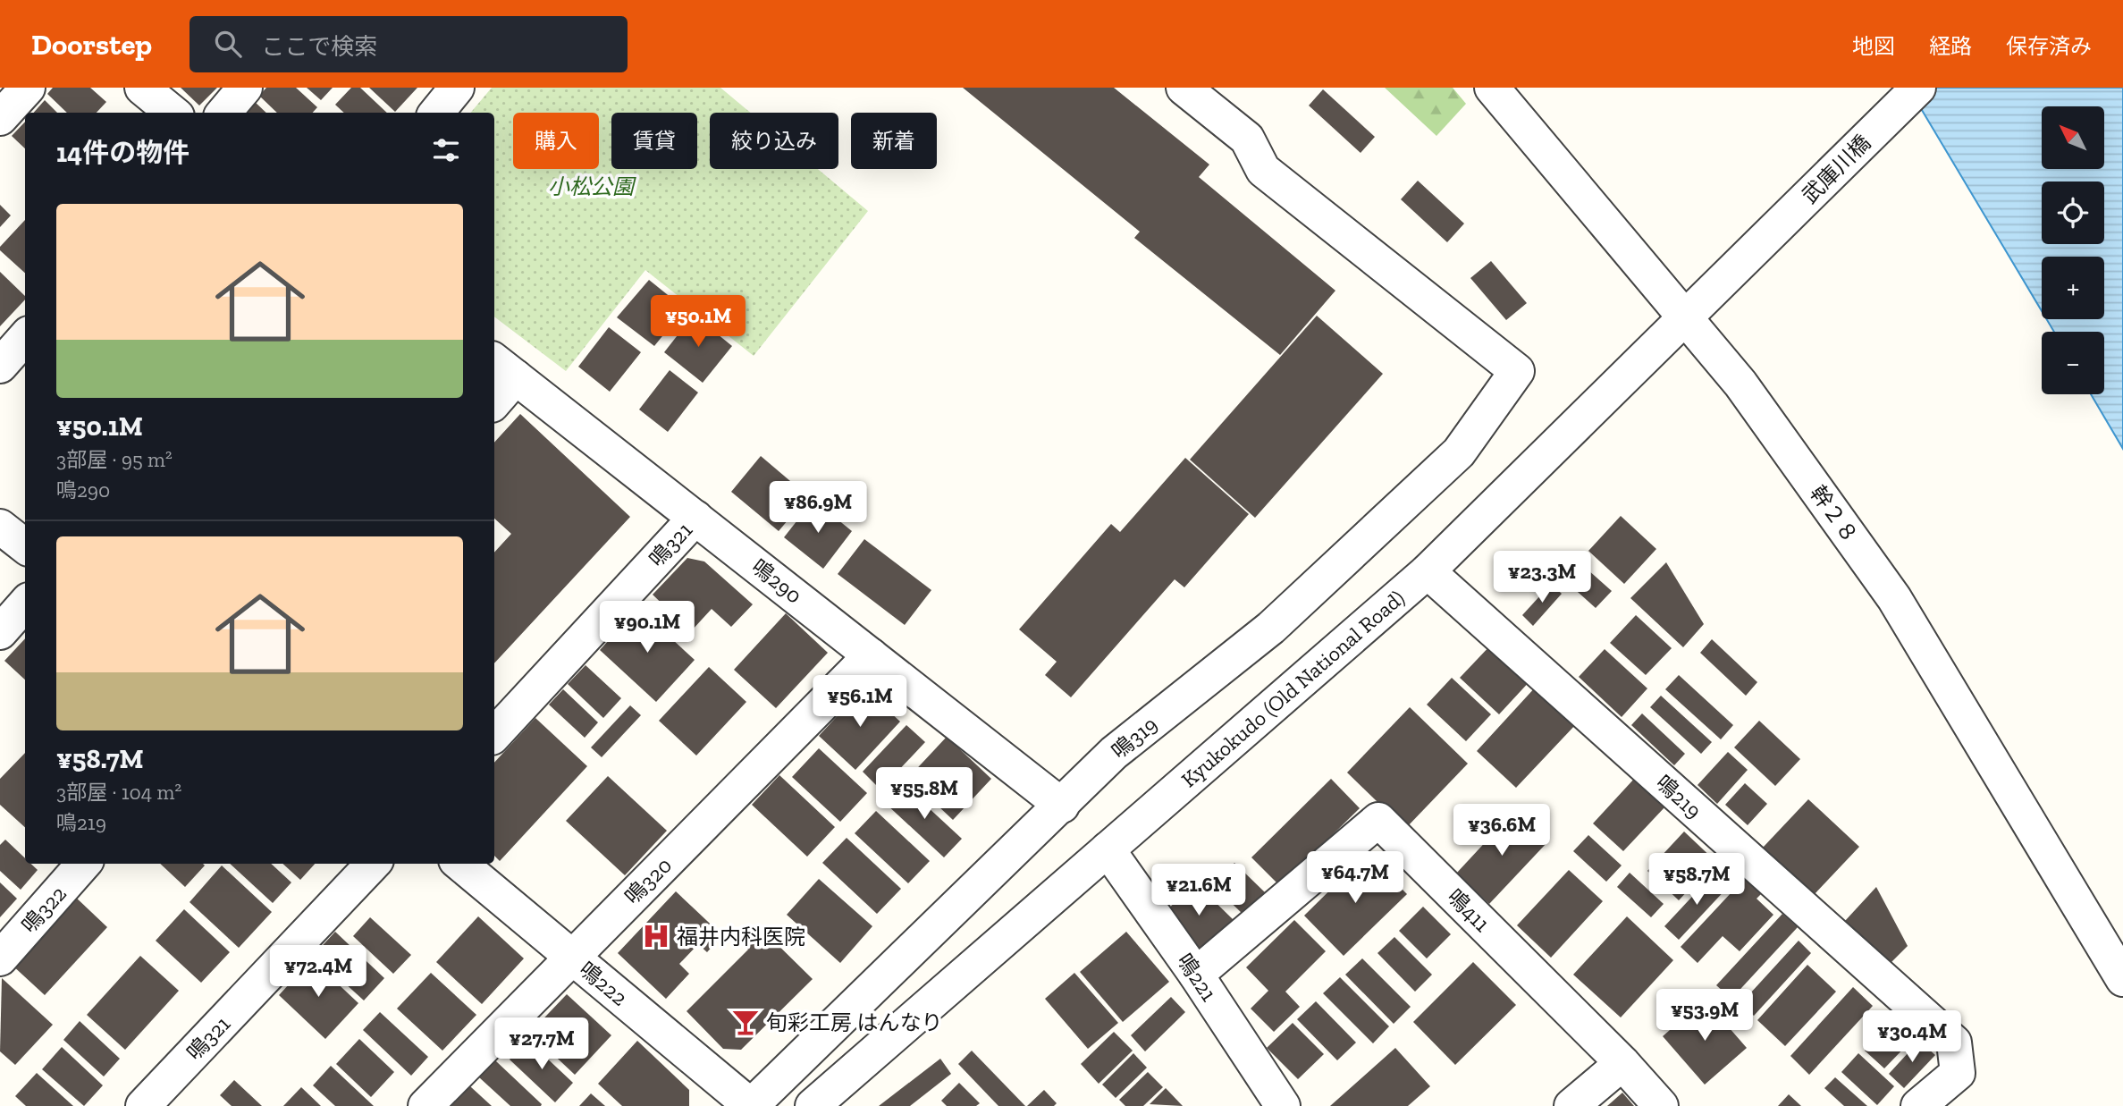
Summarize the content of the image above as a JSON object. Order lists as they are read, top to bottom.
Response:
{
  "streets": {
    "street": [
      "武庫川橋",
      "幹２８",
      "鳴321",
      "鳴290",
      "Kyukokudo (Old National Road)",
      "鳴319",
      "鳴219",
      "鳴320",
      "鳴322",
      "鳴411",
      "鳴221",
      "鳴222"
    ]
  },
  "crossings": [
    ["武庫川橋", "Kyukokudo (Old National Road)"],
    ["幹２８", "Kyukokudo (Old National Road)"],
    ["鳴321", "鳴290"],
    ["鳴290", "鳴319"],
    ["鳴290", "鳴320"],
    ["Kyukokudo (Old National Road)", "鳴219"],
    ["Kyukokudo (Old National Road)", "鳴221"],
    ["鳴319", "鳴222"],
    ["鳴320", "鳴222"],
    ["鳴411", "鳴221"]
  ],
  "parks": ["小松公園"],
  "places": {
    "hospital": ["福井内科医院"],
    "bar": ["旬彩工房 はんなり"]
  },
  "north": "top left",
  "page": {
    "header": "Doorstep",
    "search": "ここで検索",
    "nav": ["地図", "経路", "保存済み"],
    "map_buttons": ["+", "−"],
    "chip": [
      "購入",
      "賃貸",
      "絞り込み",
      "新着"
    ],
    "heading": "14件の物件",
    "list": [
      {
        "name": "¥50.1M",
        "note": "3部屋 · 95 m² · 鳴290"
      },
      {
        "name": "¥58.7M",
        "note": "3部屋 · 104 m² · 鳴219"
      }
    ],
    "price": [
      "¥50.1M",
      "¥86.9M",
      "¥23.3M",
      "¥90.1M",
      "¥56.1M",
      "¥55.8M",
      "¥36.6M",
      "¥64.7M",
      "¥58.7M",
      "¥21.6M",
      "¥72.4M",
      "¥53.9M",
      "¥30.4M",
      "¥27.7M"
    ]
  }
}
